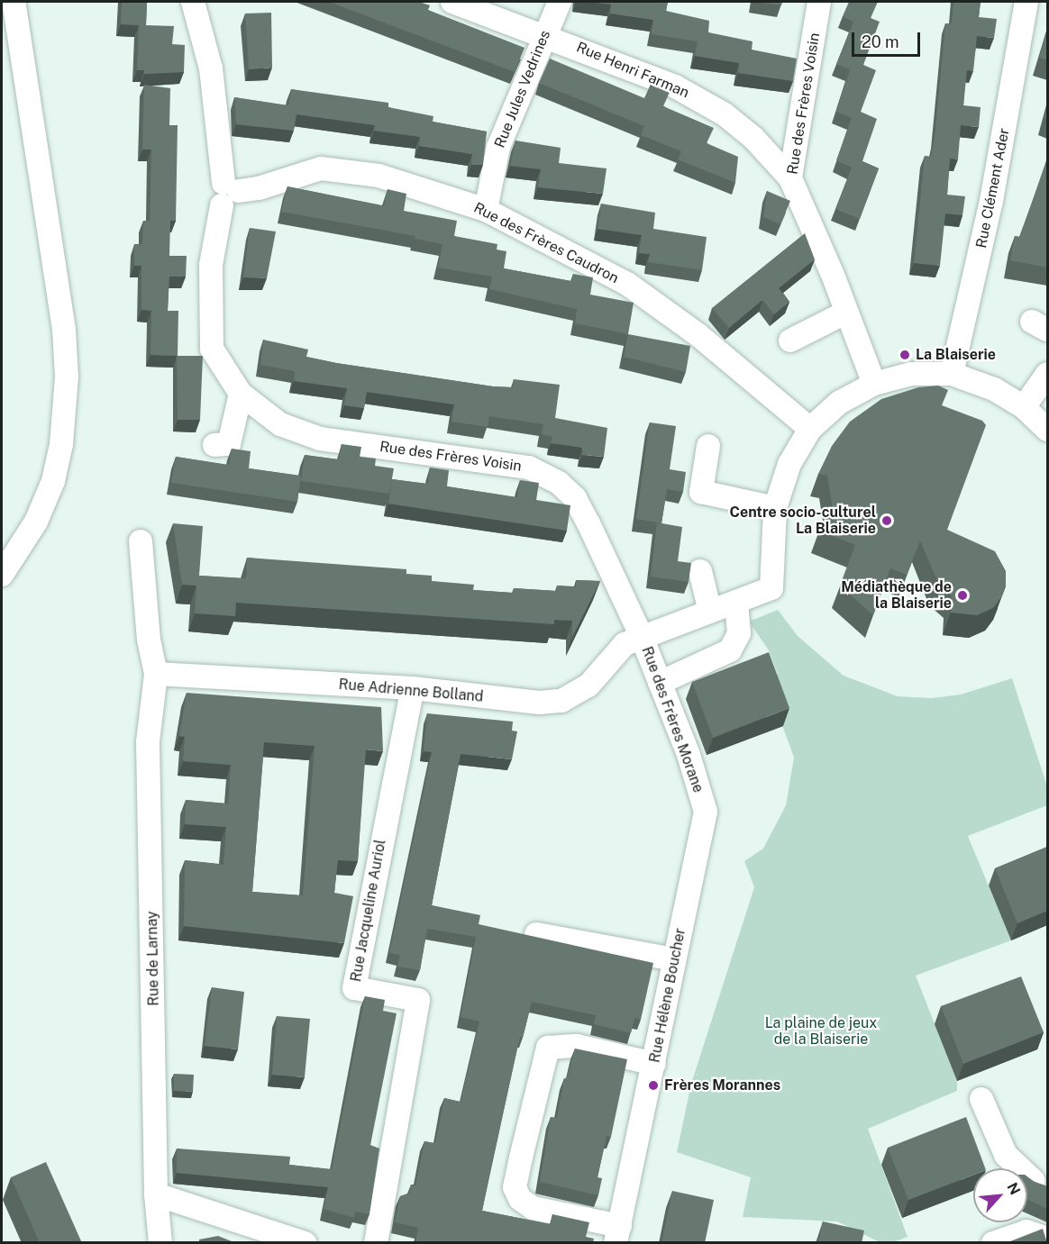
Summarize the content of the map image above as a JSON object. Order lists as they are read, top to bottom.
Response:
{
  "streets": {
    "street": [
      "Rue Henri Farman",
      "Rue Jules Vedrines",
      "Rue des Frères Voisin",
      "Rue Clément Ader",
      "Rue des Frères Caudron",
      "Rue Adrienne Bolland",
      "Rue des Frères Morane",
      "Rue Jacqueline Auriol",
      "Rue de Larnay",
      "Rue Hélène Boucher"
    ]
  },
  "crossings": [
    ["Rue Henri Farman", "Rue Jules Vedrines"],
    ["Rue Henri Farman", "Rue des Frères Voisin"],
    ["Rue Jules Vedrines", "Rue des Frères Caudron"],
    ["Rue des Frères Voisin", "Rue des Frères Caudron"],
    ["Rue des Frères Voisin", "Rue Adrienne Bolland"],
    ["Rue des Frères Voisin", "Rue des Frères Morane"],
    ["Rue Adrienne Bolland", "Rue des Frères Morane"],
    ["Rue Adrienne Bolland", "Rue Jacqueline Auriol"],
    ["Rue Adrienne Bolland", "Rue de Larnay"],
    ["Rue des Frères Morane", "Rue Hélène Boucher"]
  ],
  "parks": ["La plaine de jeux de la Blaiserie"],
  "places": [
    "La Blaiserie",
    "Centre socio-culturel La Blaiserie",
    "Médiathèque de la Blaiserie",
    "Frères Morannes"
  ],
  "scale_bar": "20 m",
  "north": "top right"
}
